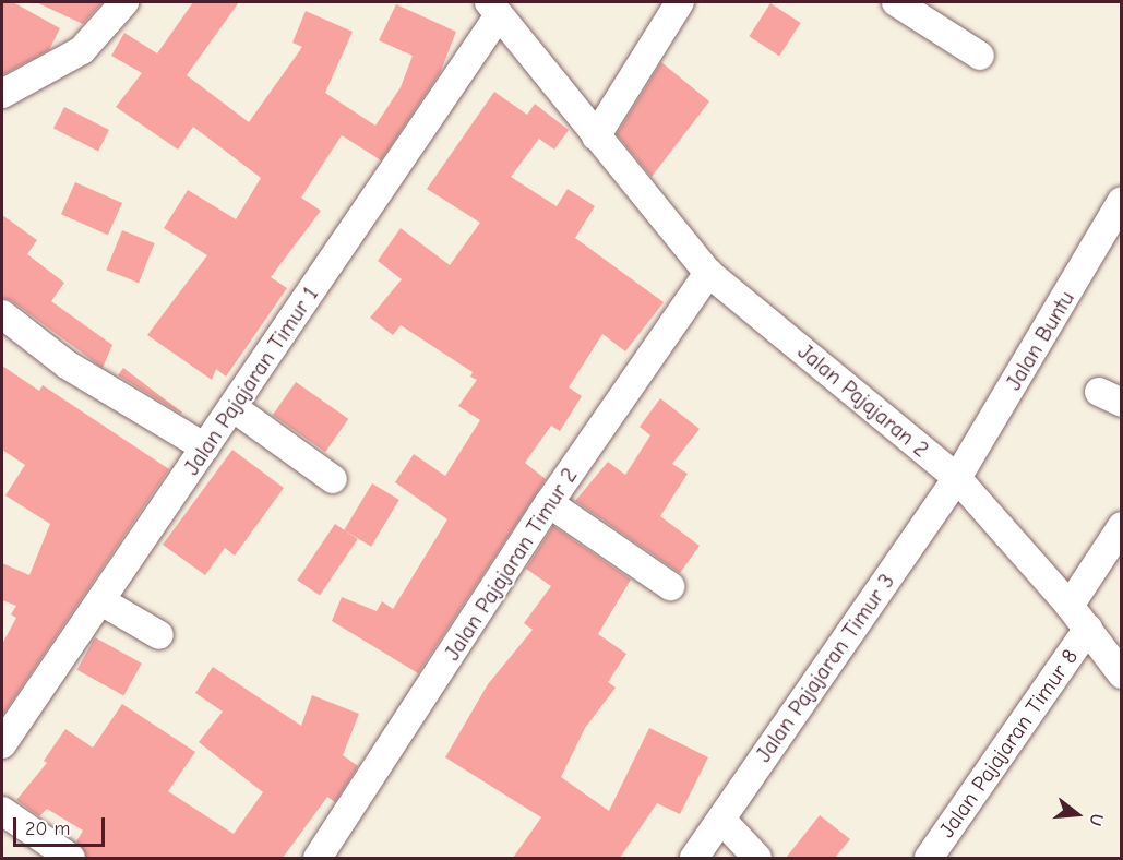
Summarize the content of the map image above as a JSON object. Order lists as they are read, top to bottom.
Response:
{
  "streets": {
    "street": [
      "Jalan Buntu",
      "Jalan Pajajaran Timur 1",
      "Jalan Pajajaran 2",
      "Jalan Pajajaran Timur 2",
      "Jalan Pajajaran Timur 3",
      "Jalan Pajajaran Timur 8"
    ]
  },
  "crossings": [
    ["Jalan Buntu", "Jalan Pajajaran 2"],
    ["Jalan Buntu", "Jalan Pajajaran Timur 3"],
    ["Jalan Pajajaran Timur 1", "Jalan Pajajaran 2"],
    ["Jalan Pajajaran 2", "Jalan Pajajaran Timur 2"],
    ["Jalan Pajajaran 2", "Jalan Pajajaran Timur 3"],
    ["Jalan Pajajaran 2", "Jalan Pajajaran Timur 8"]
  ],
  "scale_bar": "20 m",
  "north": "right"
}
